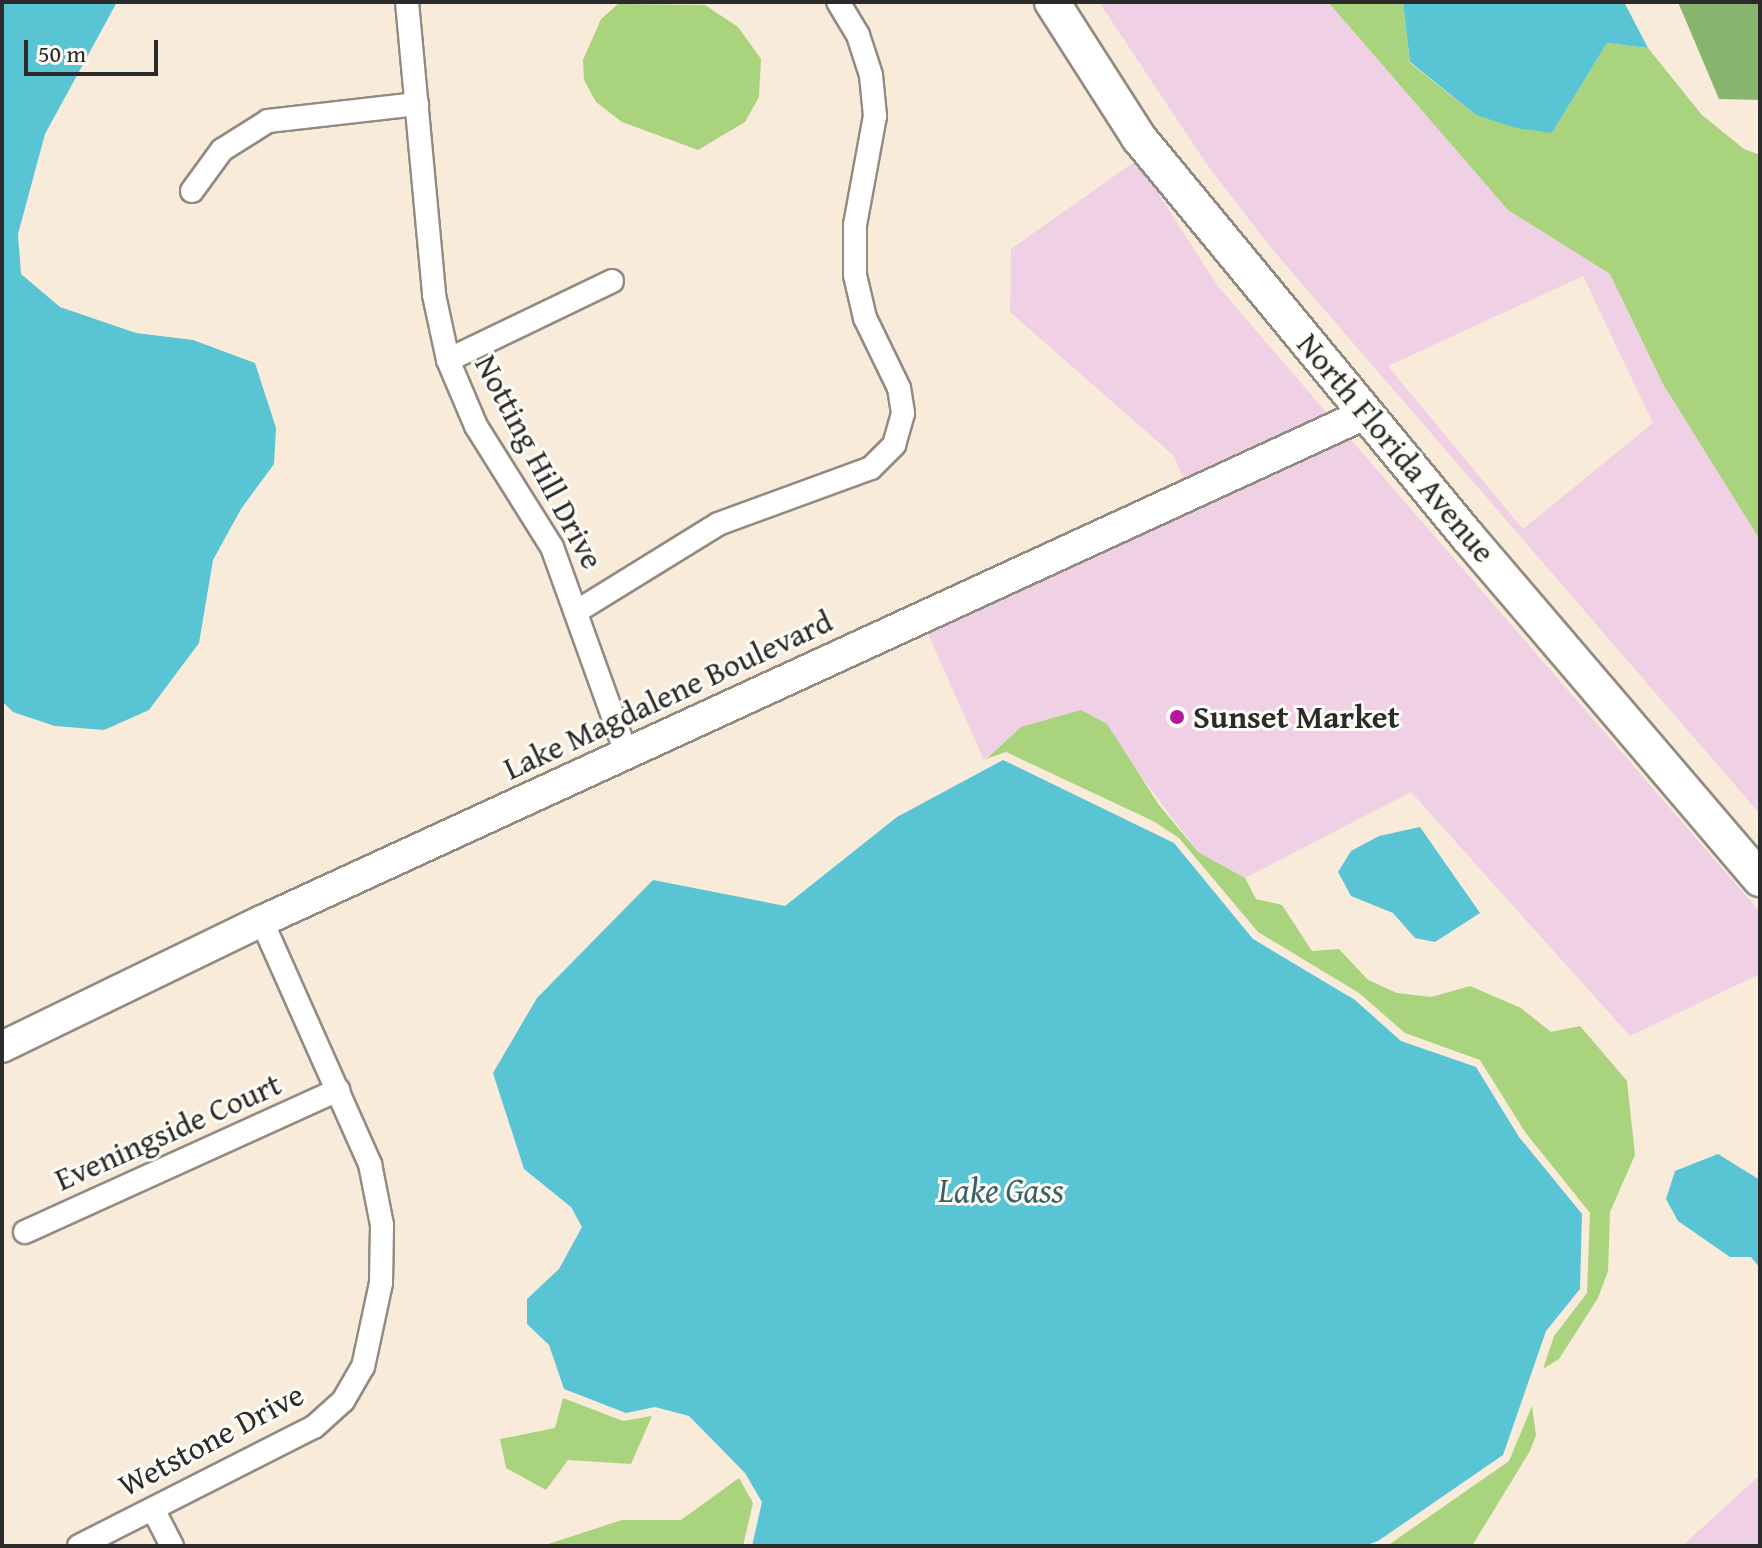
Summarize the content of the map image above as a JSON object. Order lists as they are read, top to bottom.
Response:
{
  "streets": {
    "main road": ["North Florida Avenue"],
    "street": [
      "Notting Hill Drive",
      "Lake Magdalene Boulevard",
      "Eveningside Court",
      "Wetstone Drive"
    ]
  },
  "crossings": [
    ["North Florida Avenue", "Lake Magdalene Boulevard"],
    ["Notting Hill Drive", "Lake Magdalene Boulevard"],
    ["Lake Magdalene Boulevard", "Wetstone Drive"],
    ["Eveningside Court", "Wetstone Drive"]
  ],
  "water": ["Lake Gass"],
  "places": ["Sunset Market"],
  "scale_bar": "50 m"
}
